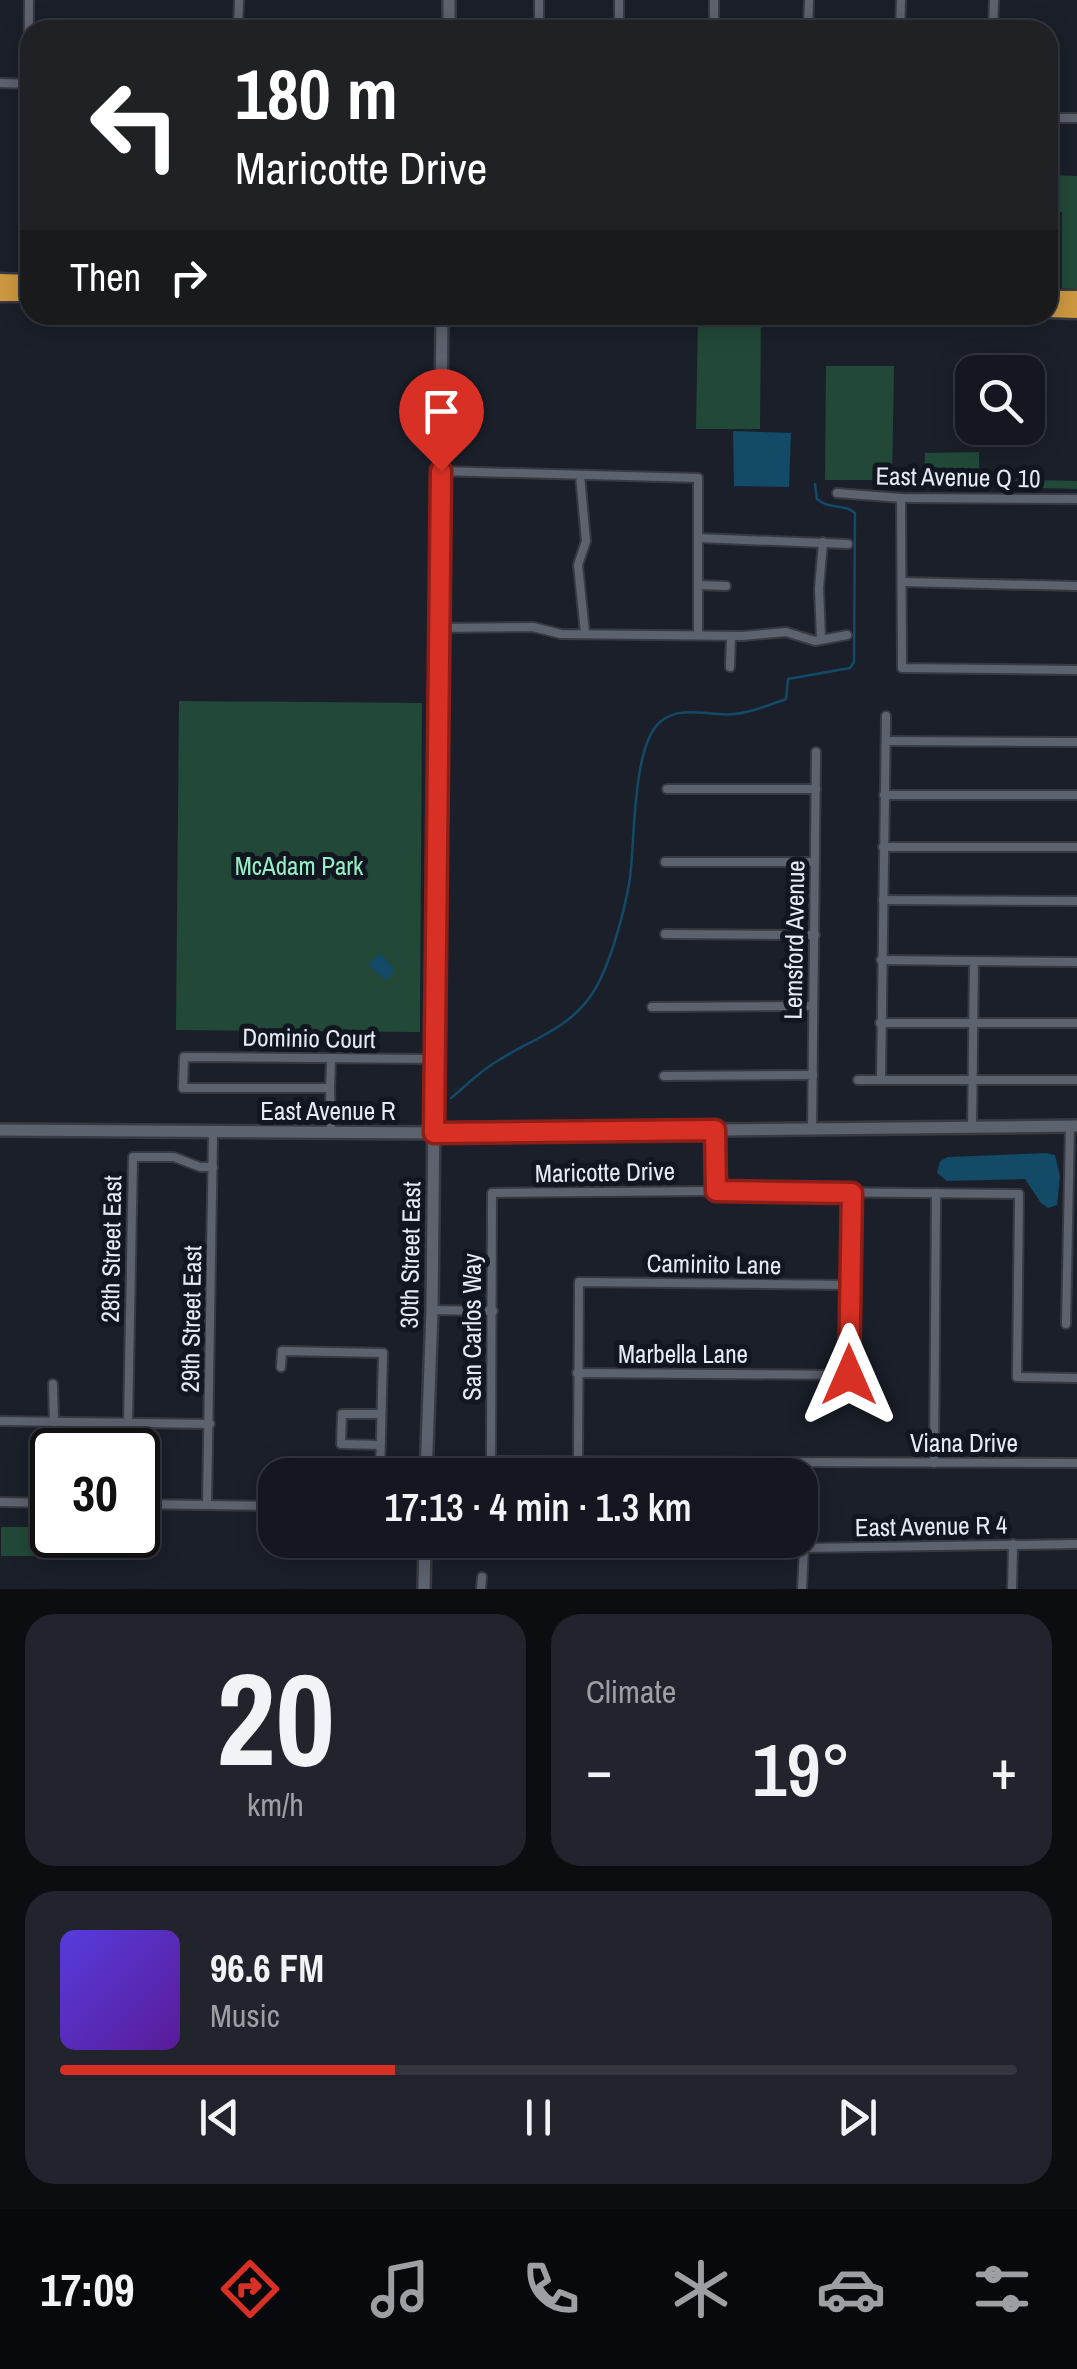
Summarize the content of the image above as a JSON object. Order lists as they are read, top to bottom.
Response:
{
  "streets": {
    "street": [
      "East Avenue Q 10",
      "Lemsford Avenue",
      "Dominio Court",
      "East Avenue R",
      "Maricotte Drive",
      "28th Street East",
      "30th Street East",
      "Caminito Lane",
      "29th Street East",
      "San Carlos Way",
      "Marbella Lane",
      "Viana Drive",
      "East Avenue R 4"
    ]
  },
  "crossings": [
    ["Lemsford Avenue", "East Avenue R"],
    ["Dominio Court", "30th Street East"],
    ["East Avenue R", "30th Street East"],
    ["East Avenue R", "29th Street East"],
    ["Maricotte Drive", "San Carlos Way"],
    ["28th Street East", "29th Street East"],
    ["Caminito Lane", "Marbella Lane"]
  ],
  "parks": ["McAdam Park"],
  "page": {
    "turn": ["180 m", "Maricotte Drive"],
    "then": "Then",
    "limit": "30",
    "trip": "17:13 · 4 min · 1.3 km",
    "tile": [
      ["20", "km/h"],
      "Climate"
    ],
    "heat": ["−", "19°", "+"],
    "song": ["96.6 FM", "Music"],
    "tabs": "17:09"
  }
}
